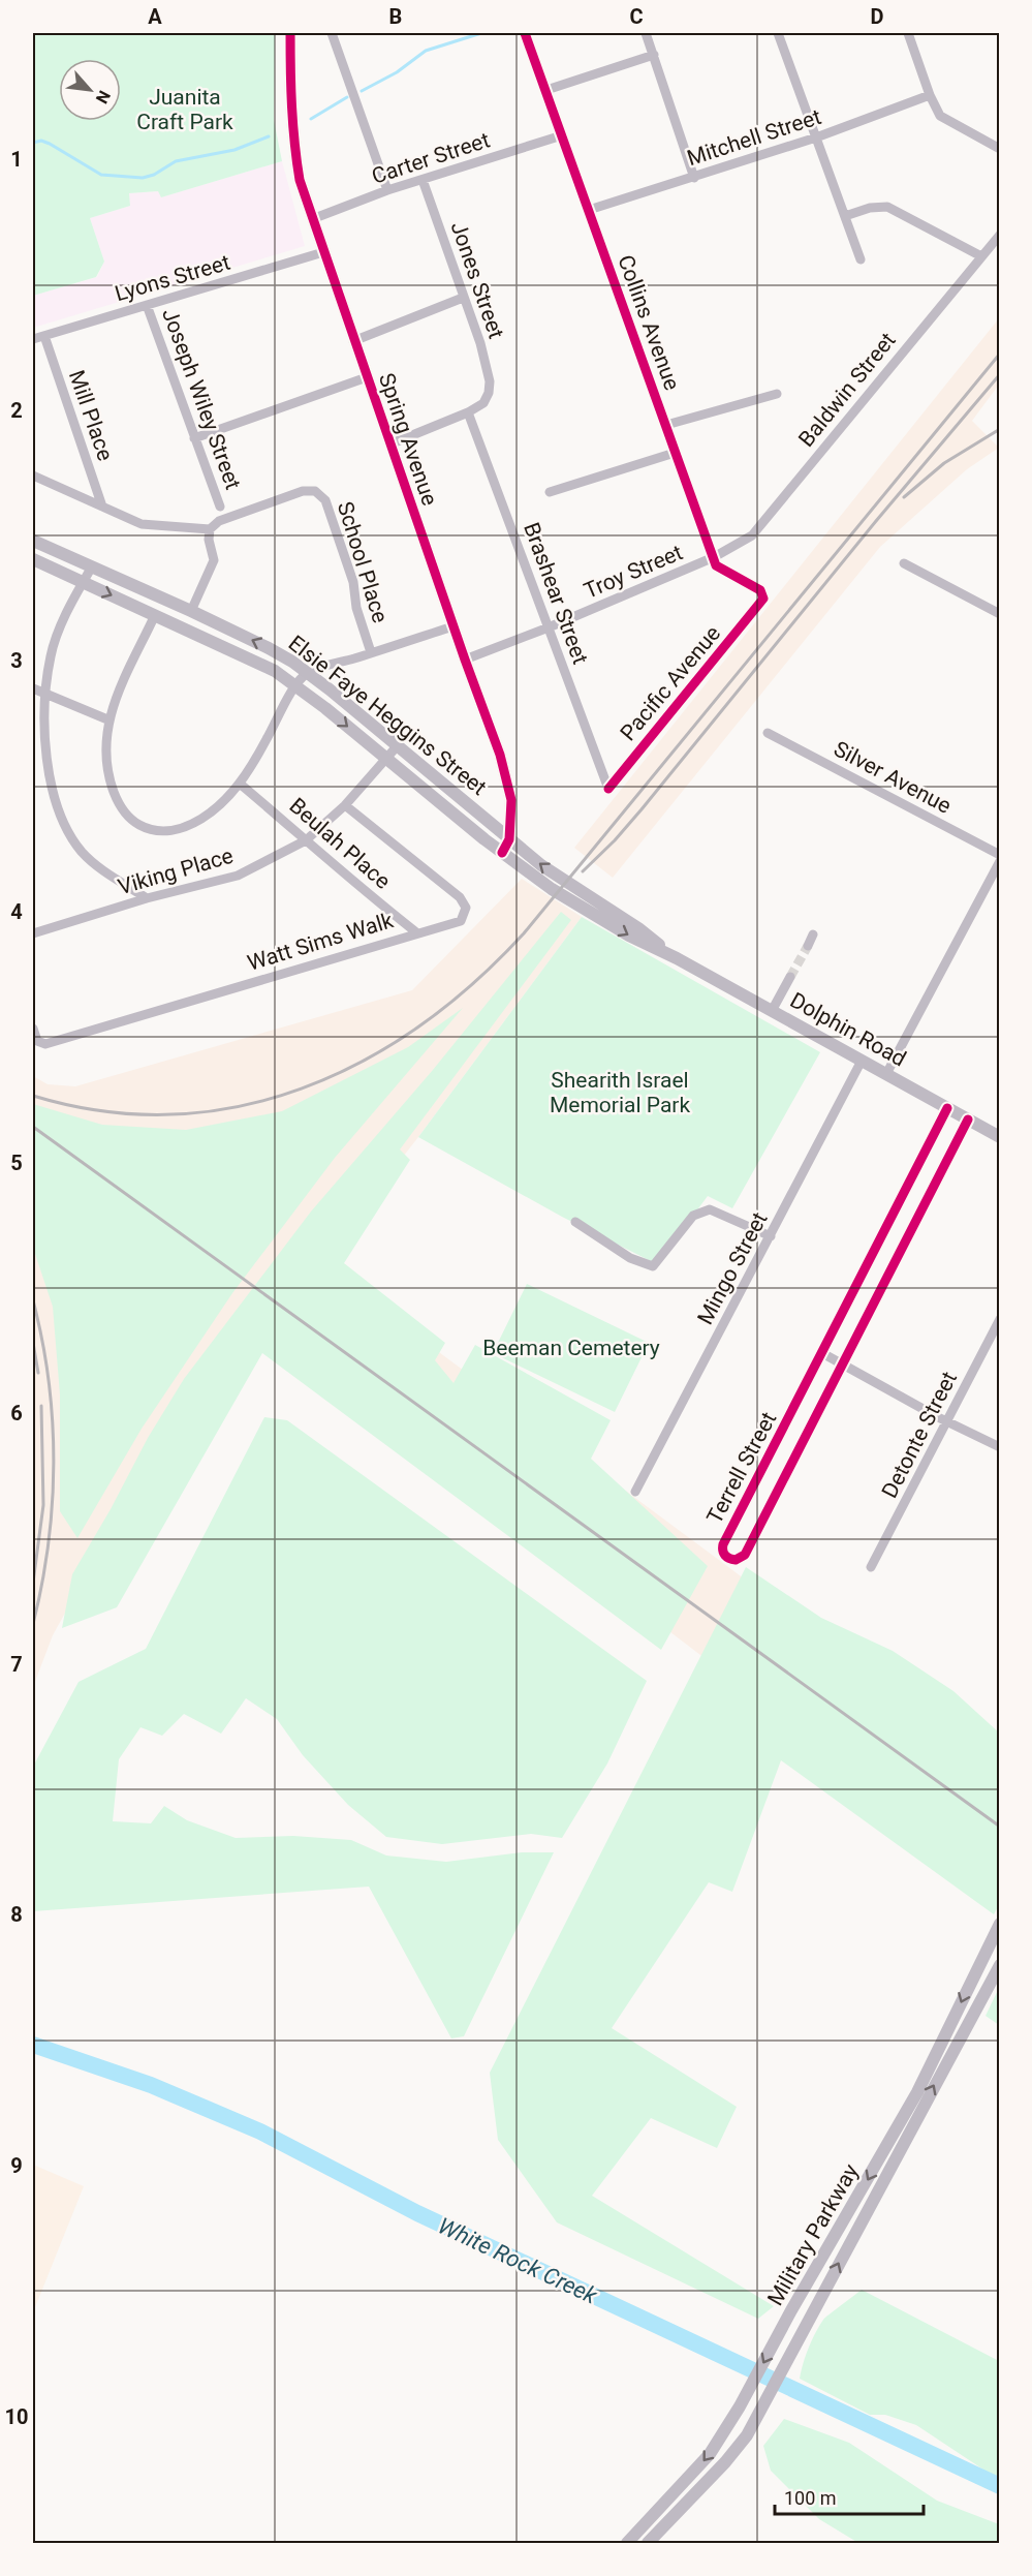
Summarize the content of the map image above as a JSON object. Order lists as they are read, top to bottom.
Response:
{
  "streets": {
    "main road": [
      "Spring Avenue",
      "Elsie Faye Heggins Street",
      "Dolphin Road",
      "Military Parkway"
    ],
    "street": [
      "Mitchell Street",
      "Carter Street",
      "Lyons Street",
      "Jones Street",
      "Collins Avenue",
      "Baldwin Street",
      "Joseph Wiley Street",
      "Mill Place",
      "School Place",
      "Troy Street",
      "Brashear Street",
      "Pacific Avenue",
      "Silver Avenue",
      "Beulah Place",
      "Viking Place",
      "Watt Sims Walk",
      "Mingo Street",
      "Detonte Street",
      "Terrell Street"
    ]
  },
  "crossings": [
    ["Mitchell Street", "Collins Avenue"],
    ["Carter Street", "Jones Street"],
    ["Carter Street", "Collins Avenue"],
    ["Carter Street", "Spring Avenue"],
    ["Lyons Street", "Joseph Wiley Street"],
    ["Lyons Street", "Mill Place"],
    ["Lyons Street", "Spring Avenue"],
    ["Jones Street", "Brashear Street"],
    ["Collins Avenue", "Baldwin Street"],
    ["Collins Avenue", "Troy Street"],
    ["Collins Avenue", "Pacific Avenue"],
    ["Baldwin Street", "Troy Street"],
    ["Spring Avenue", "Troy Street"],
    ["Spring Avenue", "Elsie Faye Heggins Street"],
    ["Spring Avenue", "Dolphin Road"],
    ["Troy Street", "Brashear Street"],
    ["Brashear Street", "Pacific Avenue"],
    ["Elsie Faye Heggins Street", "Viking Place"],
    ["Elsie Faye Heggins Street", "Dolphin Road"],
    ["Beulah Place", "Viking Place"],
    ["Beulah Place", "Watt Sims Walk"],
    ["Viking Place", "Watt Sims Walk"],
    ["Dolphin Road", "Mingo Street"],
    ["Dolphin Road", "Terrell Street"]
  ],
  "water": ["White Rock Creek"],
  "parks": ["Juanita Craft Park", "Shearith Israel Memorial Park", "Beeman Cemetery"],
  "scale_bar": "100 m",
  "north": "bottom right",
  "grid": {
    "columns": [
      "A",
      "B",
      "C",
      "D"
    ],
    "rows": [
      "1",
      "2",
      "3",
      "4",
      "5",
      "6",
      "7",
      "8",
      "9",
      "10"
    ]
  }
}
